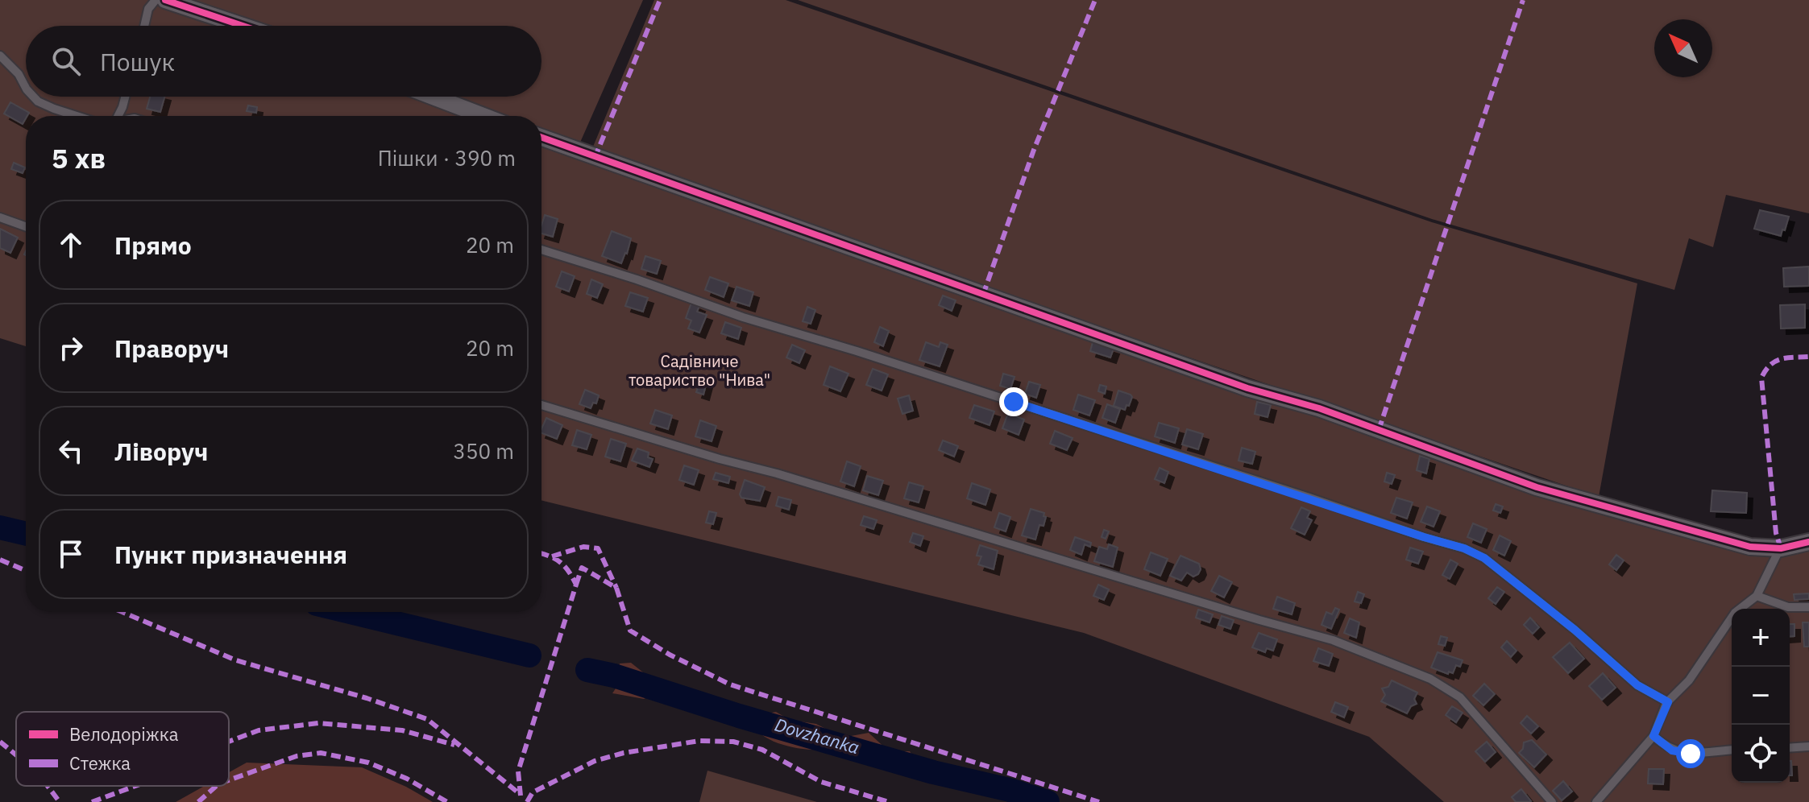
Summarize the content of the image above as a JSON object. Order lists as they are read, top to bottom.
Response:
{
  "water": ["Dovzhanka"],
  "parks": ["Садівниче товариство \"Нива\""],
  "legend": ["Велодоріжка", "Стежка"],
  "north": "top left",
  "page": {
    "search": "Пошук",
    "heading": ["5 хв", "Пішки · 390 m"],
    "list": [
      ["Прямо", "20 m"],
      ["Праворуч", "20 m"],
      ["Ліворуч", "350 m"],
      "Пункт призначення"
    ],
    "map_buttons": ["+", "−"]
  }
}
